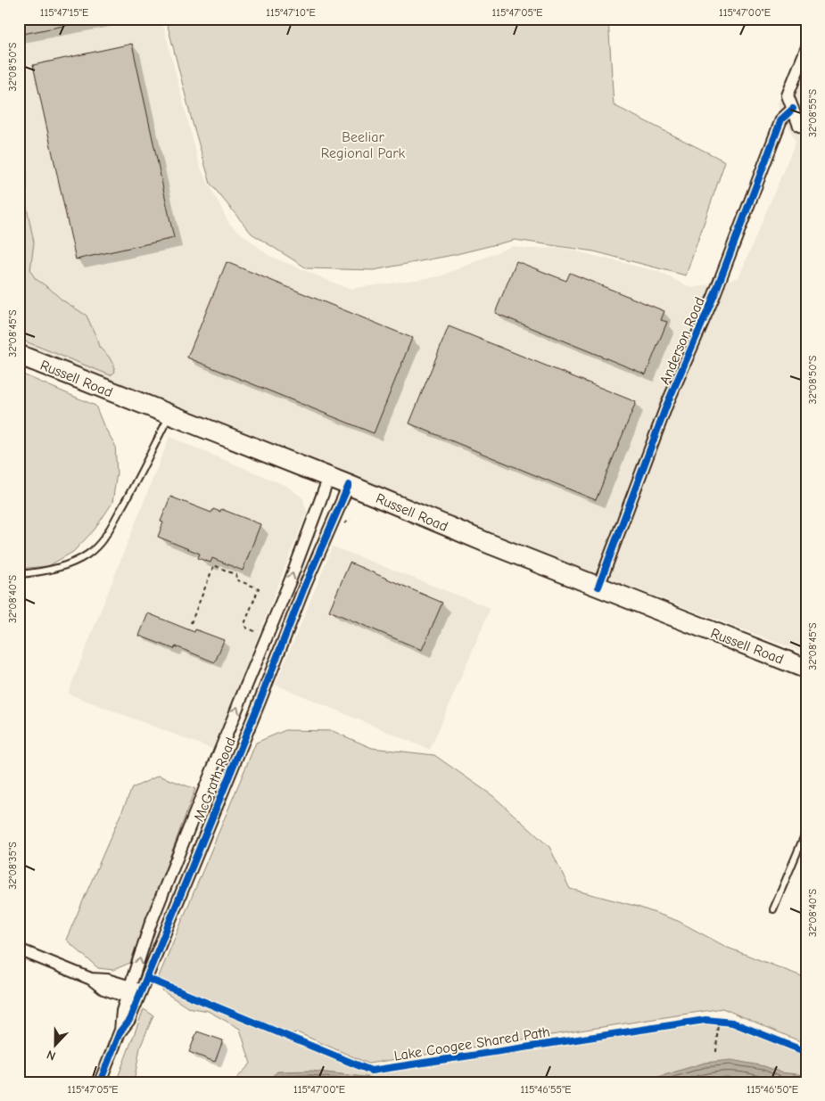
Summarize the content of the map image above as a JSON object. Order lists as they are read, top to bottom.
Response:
{
  "streets": {
    "main road": ["Russell Road"],
    "street": ["Anderson Road", "McGrath Road"],
    "cycle path": ["Lake Coogee Shared Path"]
  },
  "crossings": [
    ["Anderson Road", "Russell Road"],
    ["Russell Road", "McGrath Road"]
  ],
  "parks": ["Beeliar Regional Park"],
  "north": "bottom",
  "coordinates": [
    "115°47'15\"E",
    "115°47'10\"E",
    "115°47'05\"E",
    "115°47'00\"E",
    "32°08'50\"S",
    "32°08'55\"S",
    "32°08'45\"S",
    "32°08'40\"S",
    "32°08'35\"S",
    "115°46'55\"E",
    "115°46'50\"E"
  ]
}
